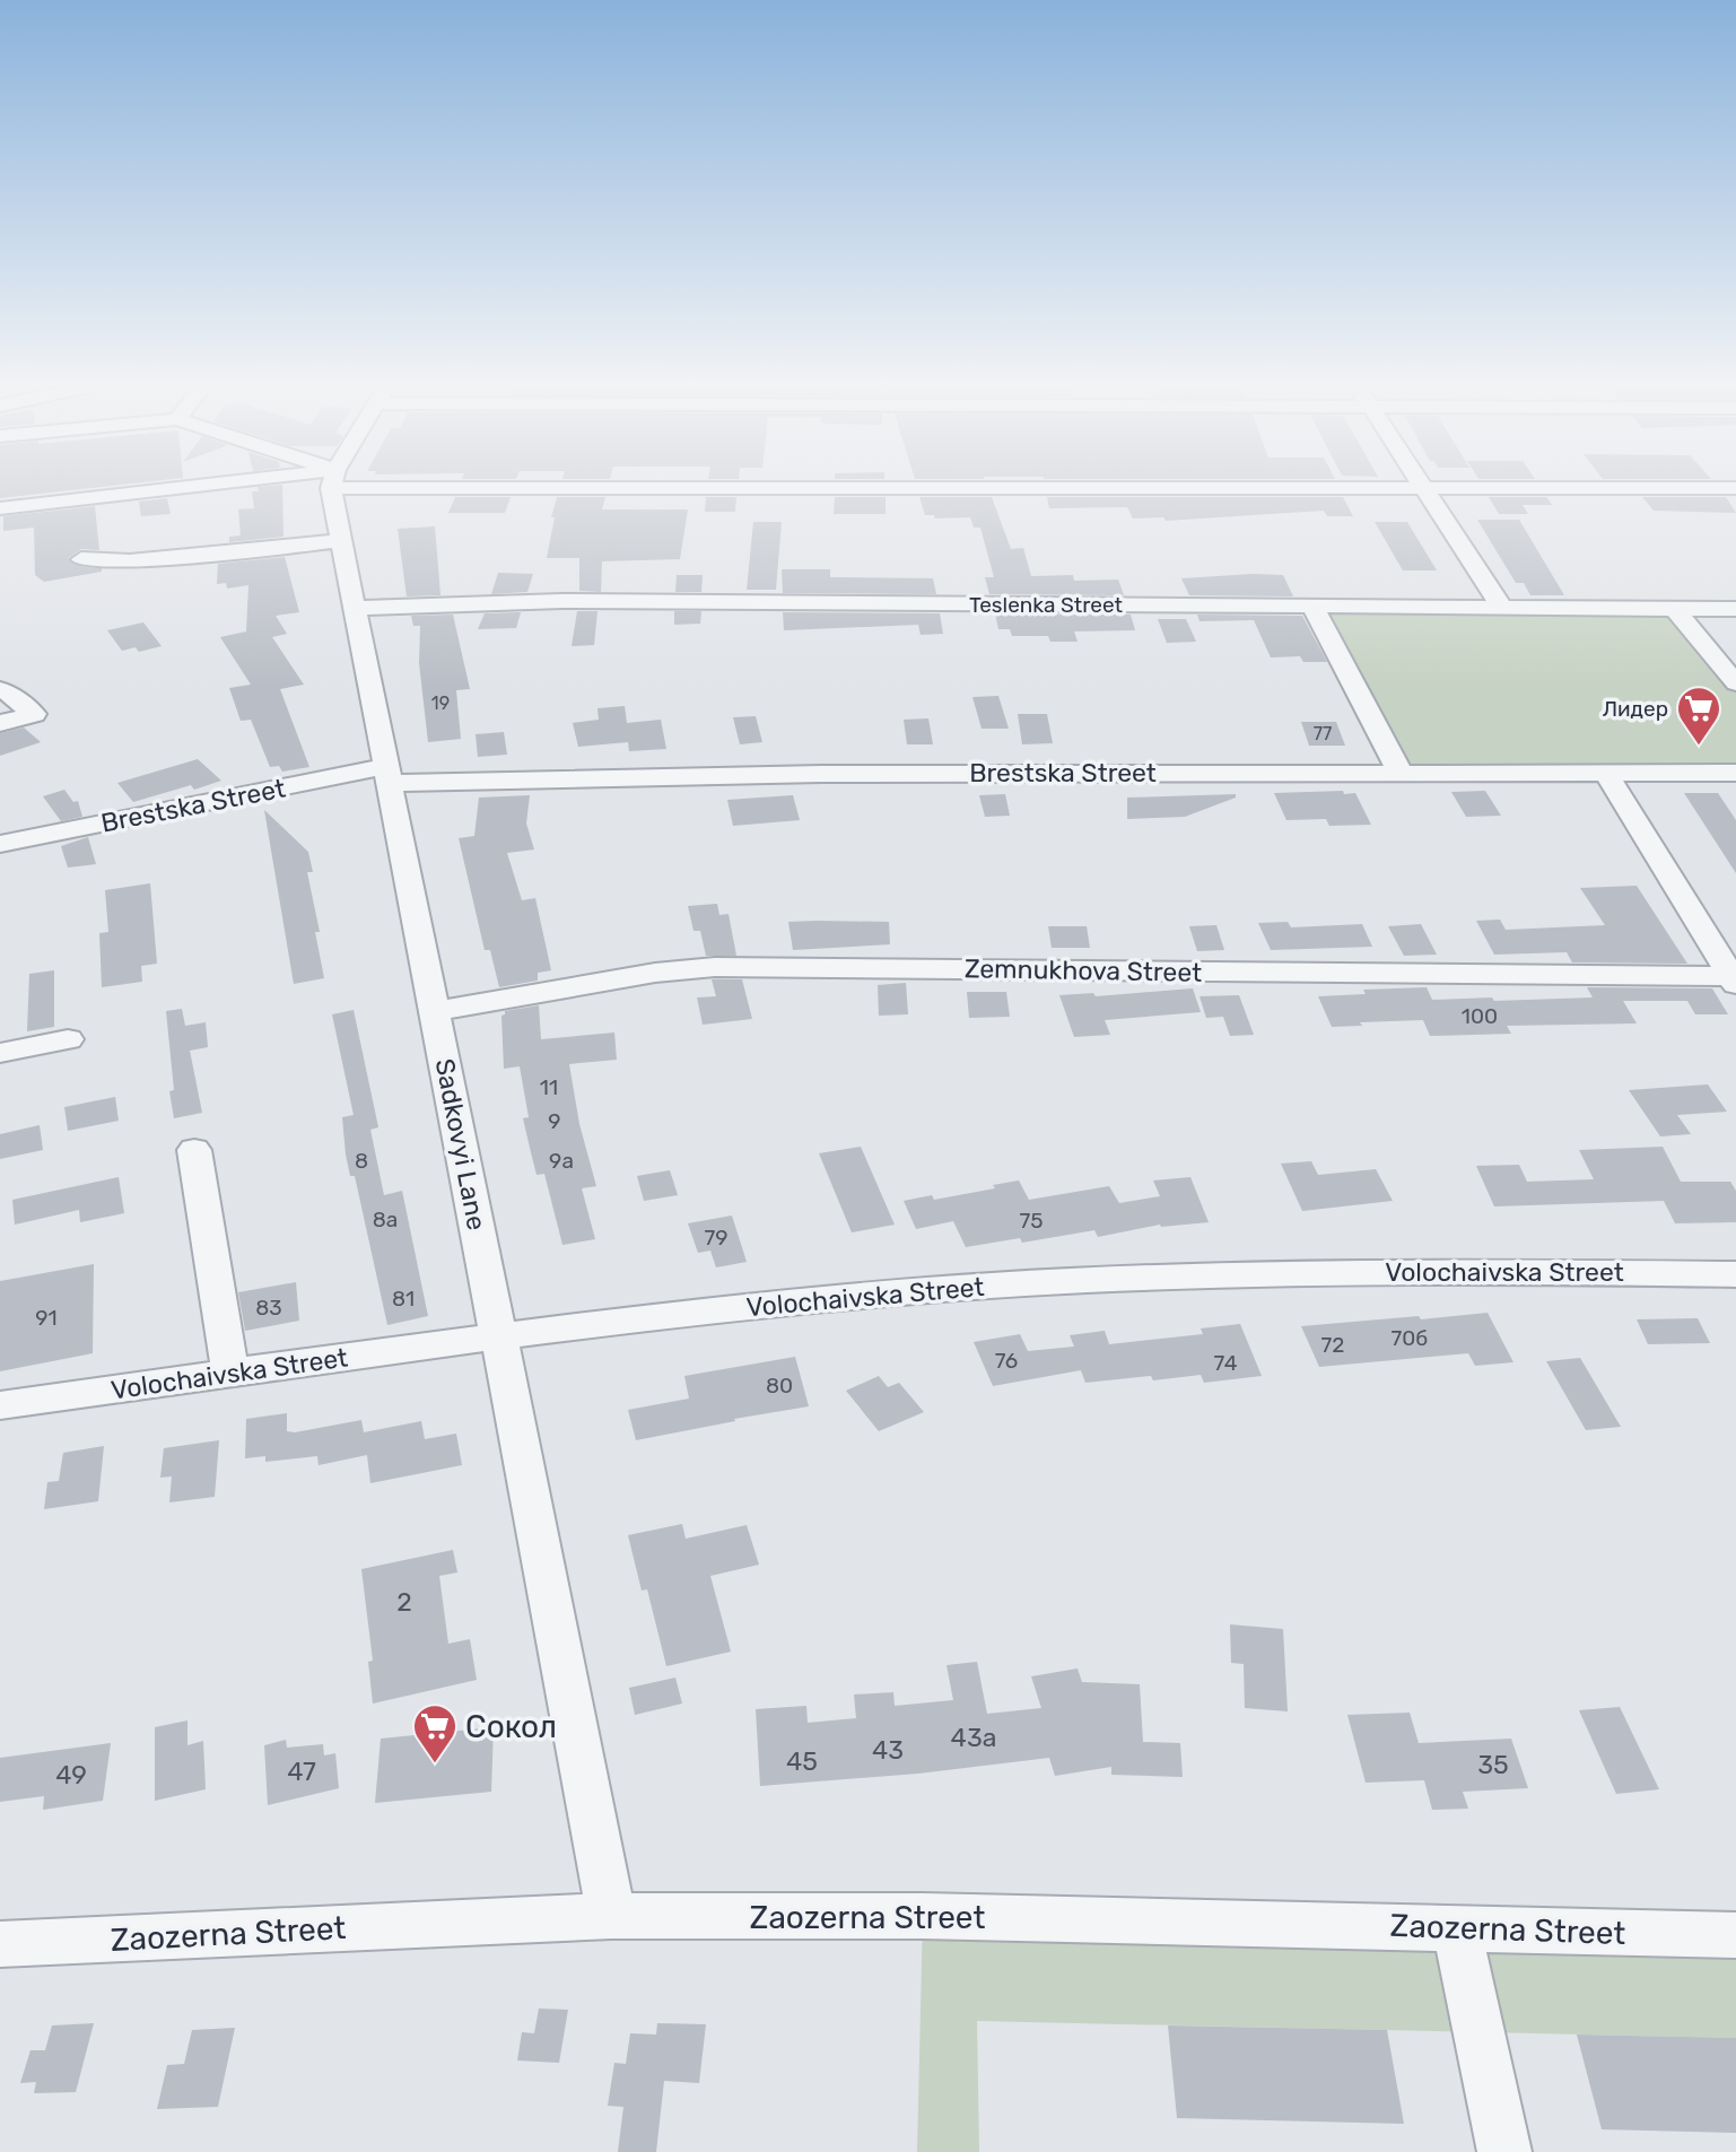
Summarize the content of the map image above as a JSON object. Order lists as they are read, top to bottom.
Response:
{
  "streets": {
    "street": [
      "Teslenka Street",
      "Brestska Street",
      "Zemnukhova Street",
      "Sadkovyi Lane",
      "Volochaivska Street",
      "Zaozerna Street"
    ]
  },
  "crossings": [
    ["Teslenka Street", "Sadkovyi Lane"],
    ["Brestska Street", "Sadkovyi Lane"],
    ["Zemnukhova Street", "Sadkovyi Lane"],
    ["Sadkovyi Lane", "Volochaivska Street"],
    ["Sadkovyi Lane", "Zaozerna Street"]
  ],
  "places": {
    "supermarket": ["Лидер", "Сокол"]
  },
  "house_numbers": [
    "19",
    "77",
    "100",
    "11",
    "9",
    "8",
    "9а",
    "8а",
    "75",
    "79",
    "81",
    "83",
    "91",
    "70б",
    "72",
    "76",
    "74",
    "80",
    "2",
    "43а",
    "43",
    "45",
    "35",
    "47",
    "49"
  ]
}
